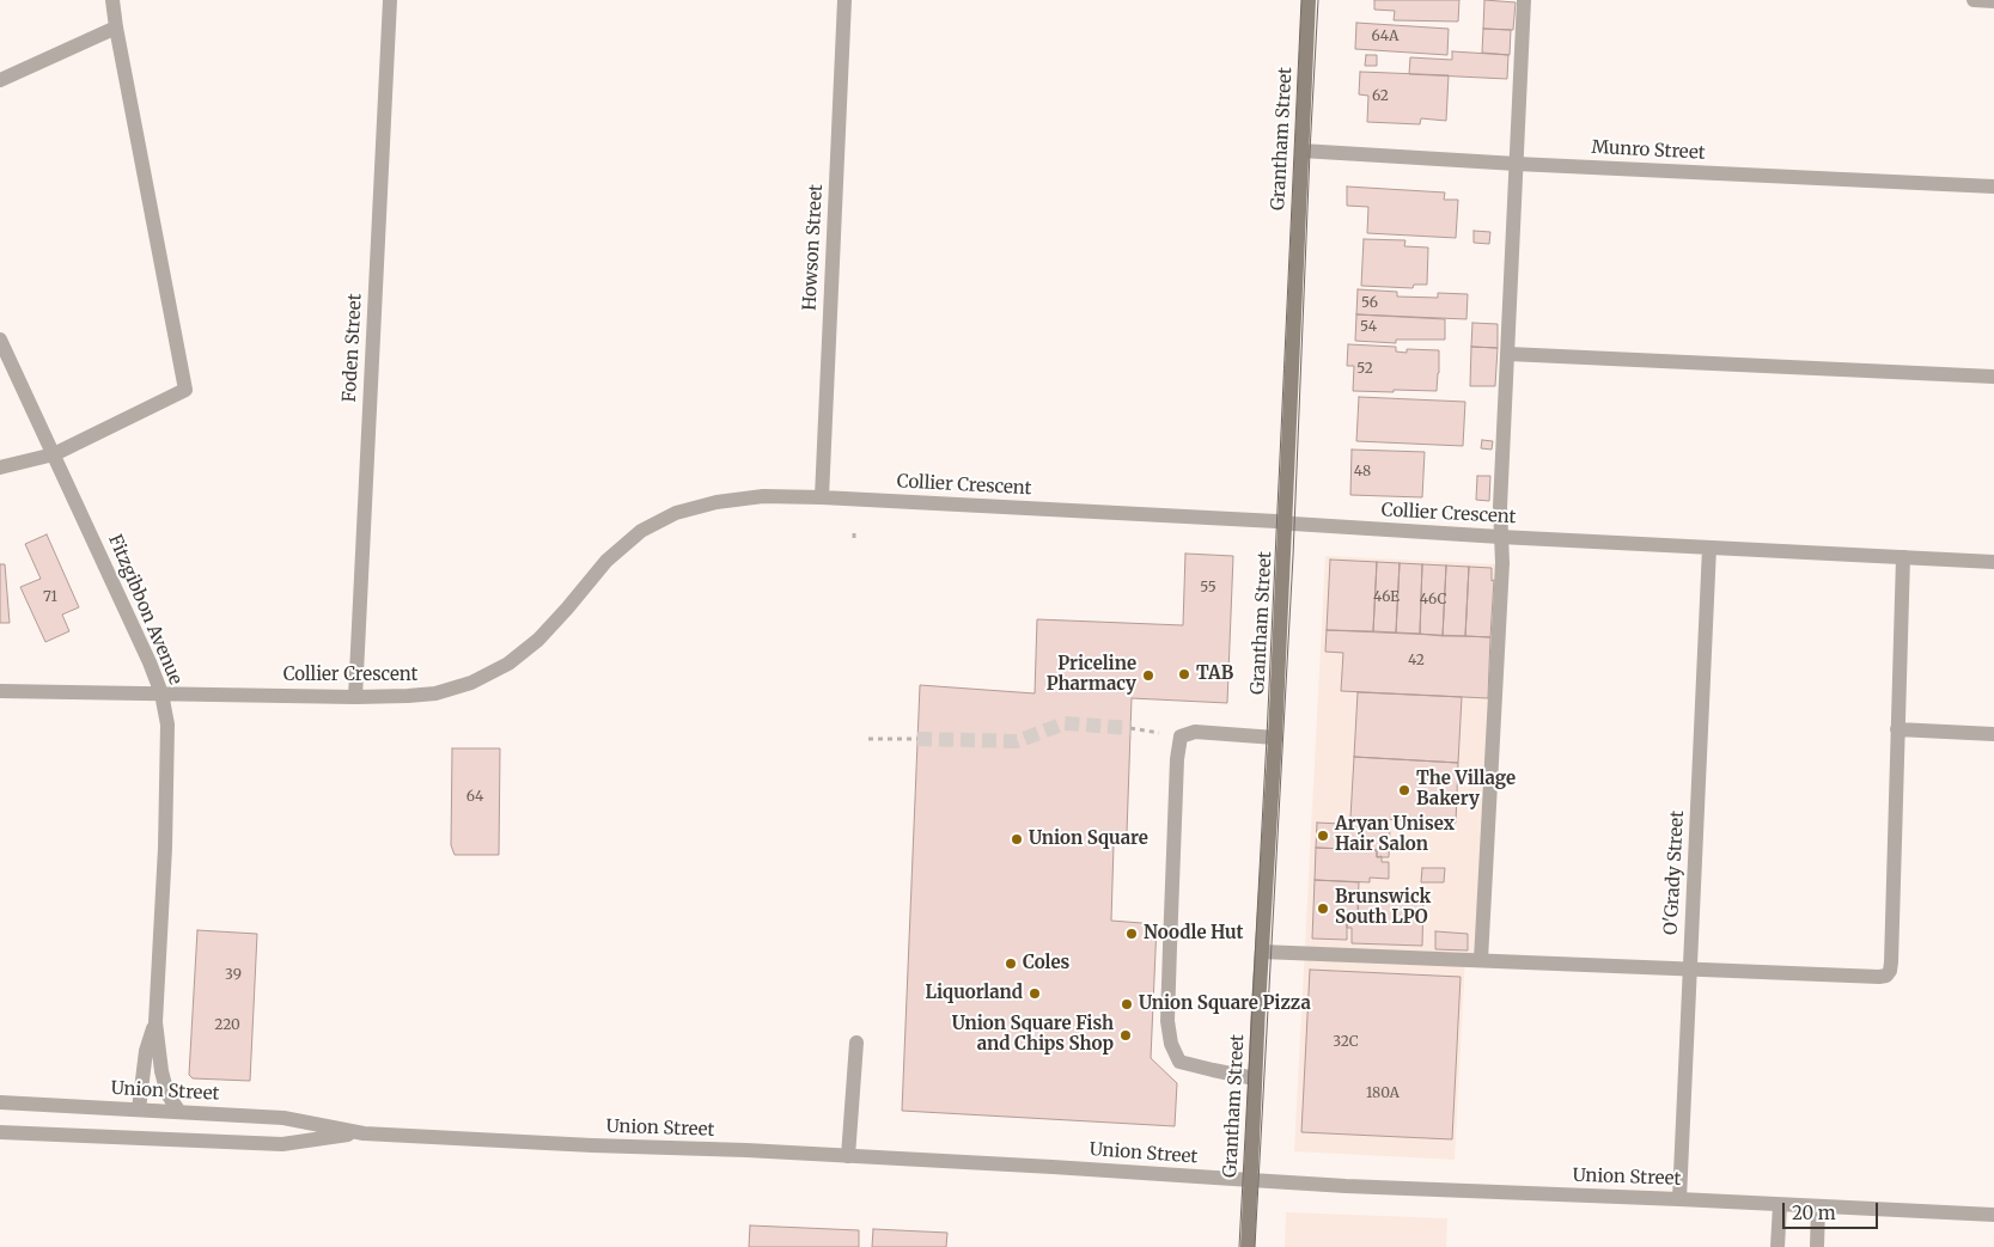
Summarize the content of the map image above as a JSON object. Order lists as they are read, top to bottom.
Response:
{
  "streets": {
    "main road": ["Grantham Street"],
    "street": [
      "Munro Street",
      "Howson Street",
      "Foden Street",
      "Collier Crescent",
      "Fitzgibbon Avenue",
      "O'Grady Street",
      "Union Street"
    ]
  },
  "crossings": [
    ["Grantham Street", "Munro Street"],
    ["Grantham Street", "Collier Crescent"],
    ["Grantham Street", "Union Street"],
    ["Howson Street", "Collier Crescent"],
    ["Foden Street", "Collier Crescent"],
    ["Collier Crescent", "Fitzgibbon Avenue"],
    ["Collier Crescent", "O'Grady Street"],
    ["Fitzgibbon Avenue", "Union Street"],
    ["O'Grady Street", "Union Street"]
  ],
  "places": [
    "TAB",
    "Priceline Pharmacy",
    "The Village Bakery",
    "Aryan Unisex Hair Salon",
    "Union Square",
    "Brunswick South LPO",
    "Noodle Hut",
    "Coles",
    "Liquorland",
    "Union Square Pizza",
    "Union Square Fish and Chips Shop"
  ],
  "house_numbers": [
    "64A",
    "62",
    "56",
    "54",
    "52",
    "48",
    "55",
    "71",
    "46E",
    "46C",
    "42",
    "64",
    "39",
    "220",
    "32C",
    "180A"
  ],
  "scale_bar": "20 m"
}
